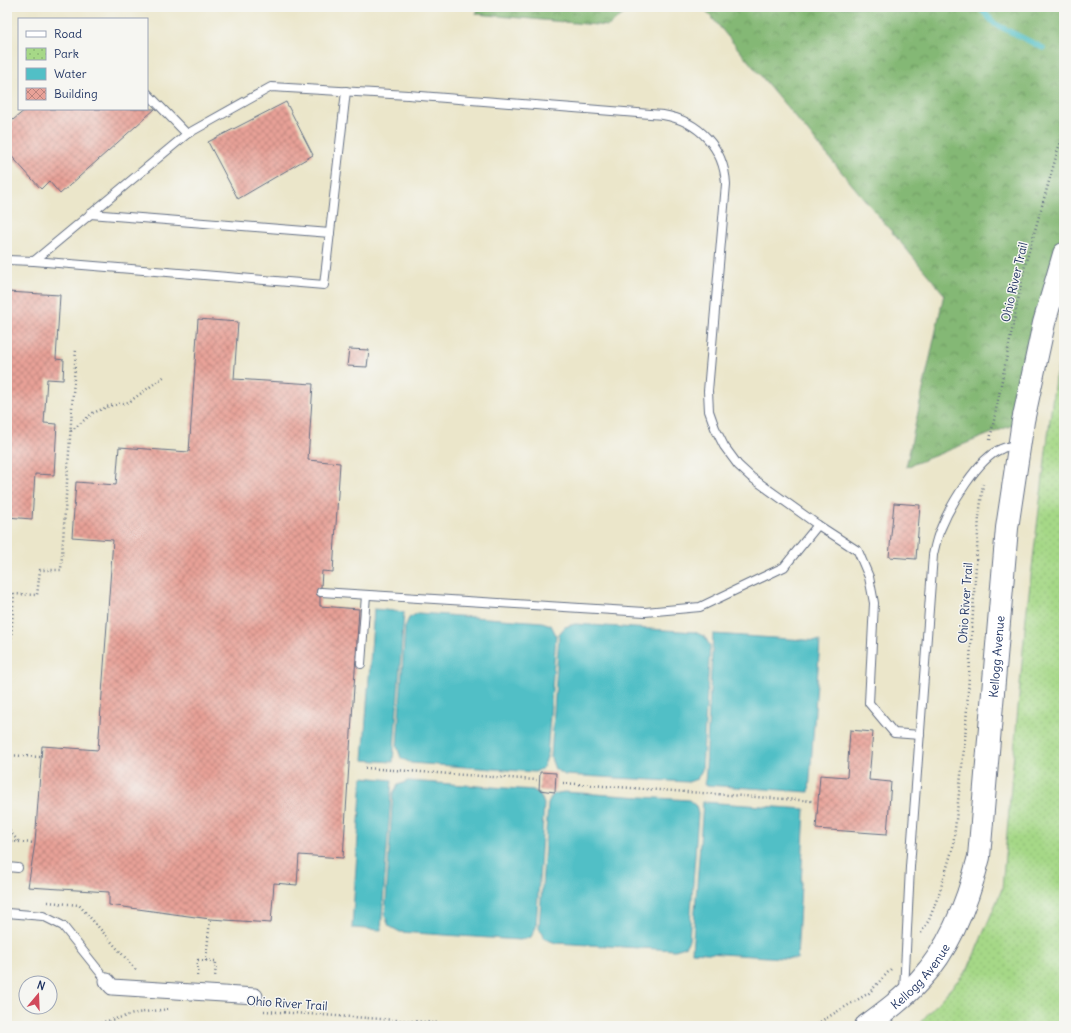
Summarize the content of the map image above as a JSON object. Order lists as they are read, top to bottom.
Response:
{
  "streets": {
    "main road": ["Kellogg Avenue"],
    "path": ["Ohio River Trail"]
  },
  "legend": [
    "Road",
    "Park",
    "Water",
    "Building"
  ],
  "north": "top"
}
